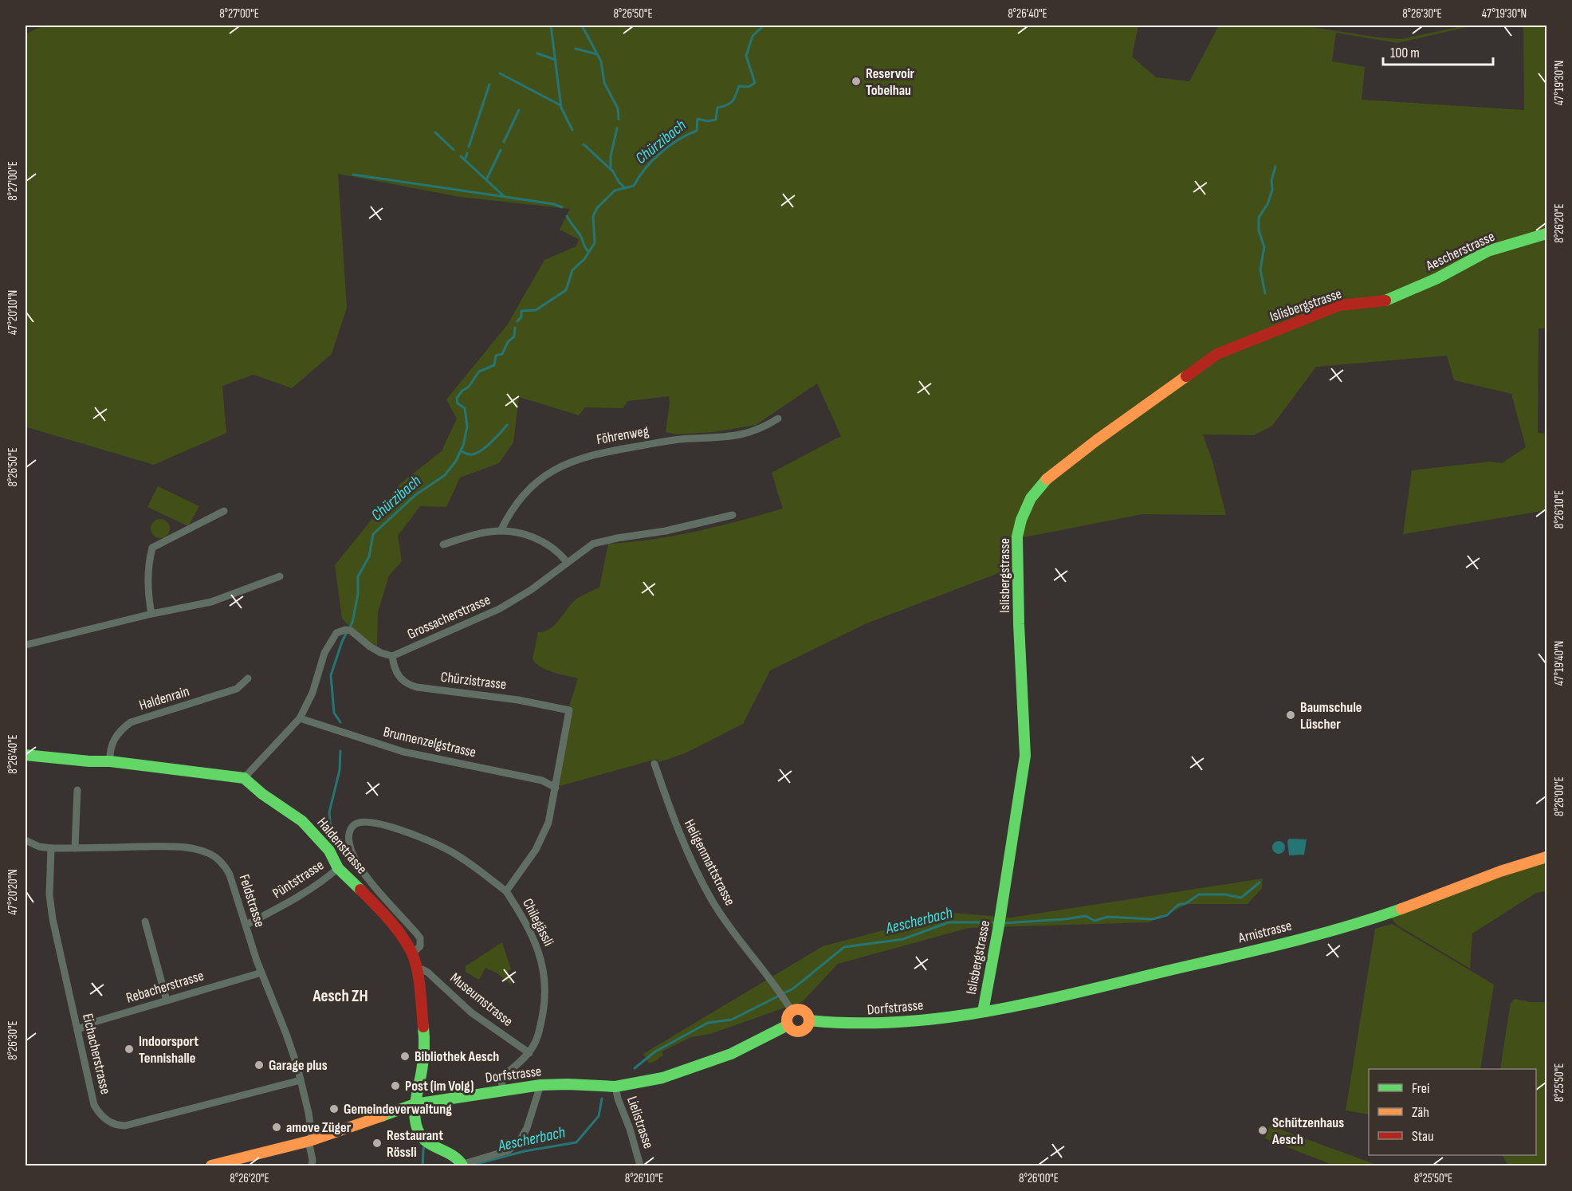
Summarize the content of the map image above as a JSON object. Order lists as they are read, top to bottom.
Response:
{
  "streets": {
    "street": [
      "Aescherstrasse",
      "Islisbergstrasse",
      "Föhrenweg",
      "Grossacherstrasse",
      "Chürzistrasse",
      "Haldenrain",
      "Brunnenzelgstrasse",
      "Haldenstrasse",
      "Heligenmattstrasse",
      "Püntstrasse",
      "Feldstrasse",
      "Chilegässli",
      "Arnistrasse",
      "Rebacherstrasse",
      "Museumstrasse",
      "Dorfstrasse",
      "Eichacherstrasse",
      "Lielistrasse"
    ]
  },
  "crossings": [
    ["Aescherstrasse", "Islisbergstrasse"],
    ["Islisbergstrasse", "Arnistrasse"],
    ["Islisbergstrasse", "Dorfstrasse"],
    ["Grossacherstrasse", "Chürzistrasse"],
    ["Chürzistrasse", "Chilegässli"],
    ["Brunnenzelgstrasse", "Chilegässli"],
    ["Haldenstrasse", "Püntstrasse"],
    ["Haldenstrasse", "Museumstrasse"],
    ["Haldenstrasse", "Dorfstrasse"],
    ["Heligenmattstrasse", "Dorfstrasse"],
    ["Püntstrasse", "Feldstrasse"],
    ["Feldstrasse", "Rebacherstrasse"],
    ["Feldstrasse", "Dorfstrasse"],
    ["Feldstrasse", "Eichacherstrasse"],
    ["Chilegässli", "Museumstrasse"],
    ["Chilegässli", "Dorfstrasse"],
    ["Arnistrasse", "Dorfstrasse"],
    ["Rebacherstrasse", "Eichacherstrasse"],
    ["Dorfstrasse", "Lielistrasse"]
  ],
  "districts": ["Aesch ZH"],
  "water": ["Chürzibach", "Aescherbach"],
  "places": [
    "Reservoir Tobelhau",
    "Baumschule Lüscher",
    "Indoorsport Tennishalle",
    "Bibliothek Aesch",
    "Garage plus",
    "Post (im Volg)",
    "Gemeindeverwaltung",
    "amove Züger",
    "Schützenhaus Aesch",
    "Restaurant Rössli"
  ],
  "legend": ["Frei", "Zäh", "Stau"],
  "scale_bar": "100 m",
  "coordinates": [
    "8°27'00\"E",
    "8°26'50\"E",
    "8°26'40\"E",
    "8°26'30\"E",
    "47°19'30\"N",
    "8°26'20\"E",
    "47°20'10\"N",
    "8°26'10\"E",
    "47°19'40\"N",
    "8°26'00\"E",
    "47°20'20\"N",
    "8°25'50\"E"
  ]
}
